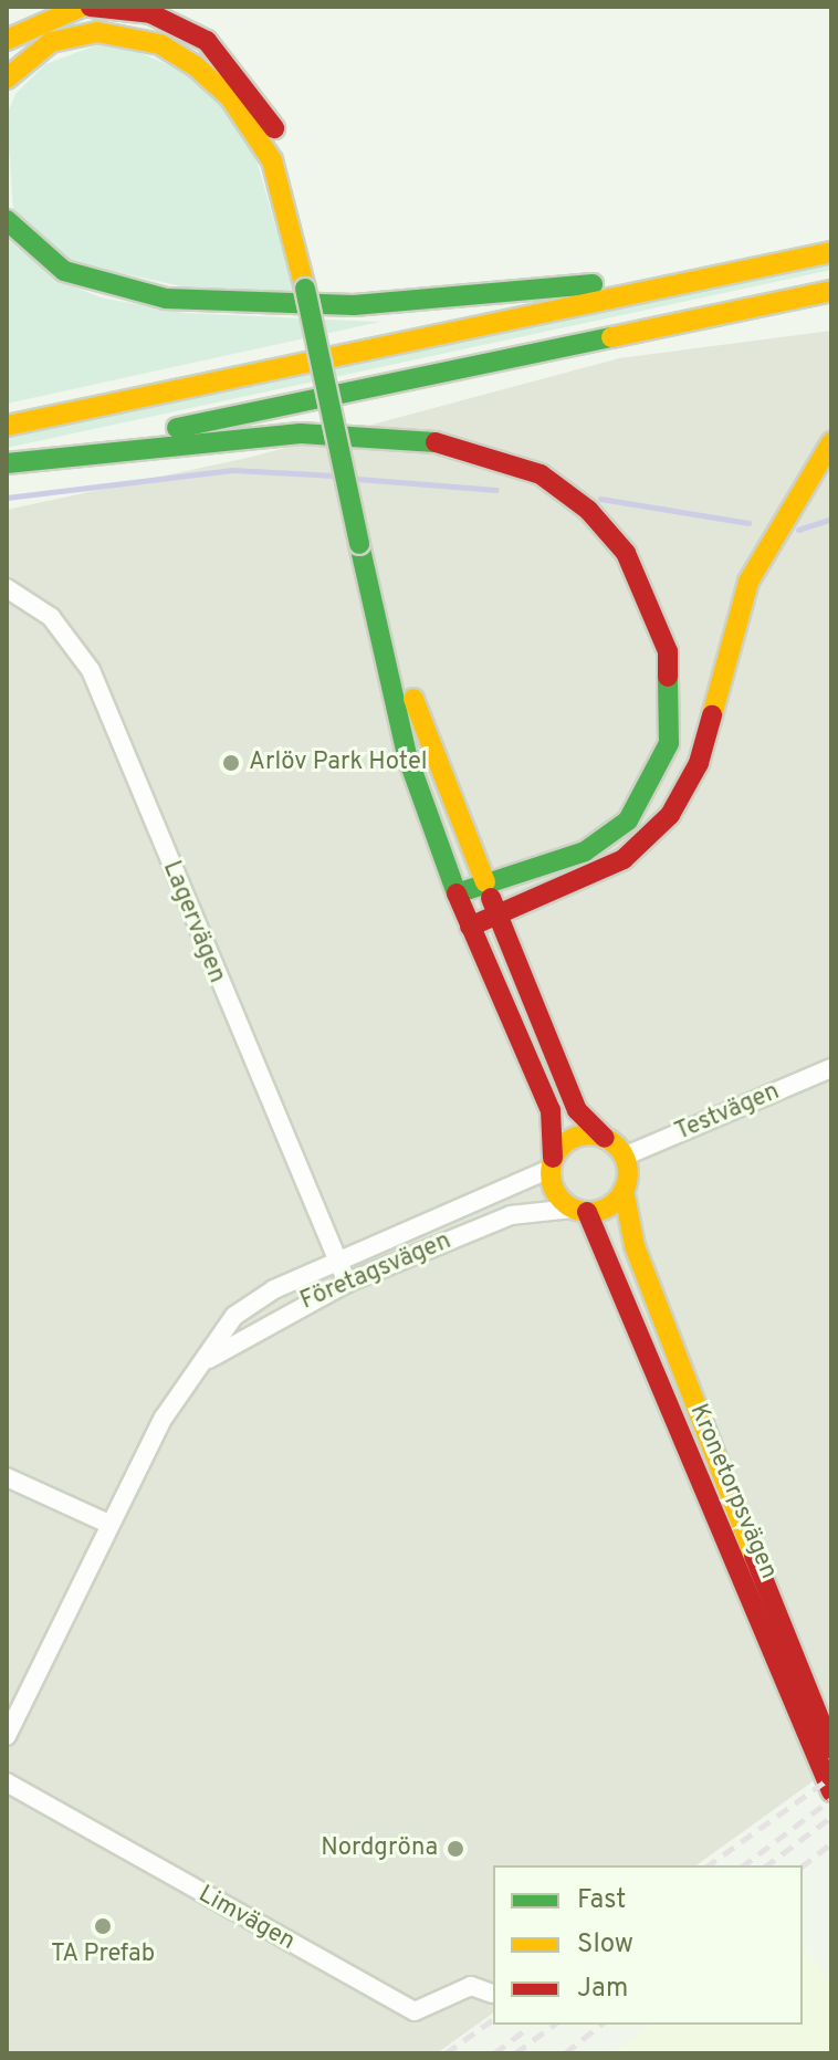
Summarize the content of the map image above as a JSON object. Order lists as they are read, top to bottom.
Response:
{
  "streets": {
    "main road": ["Kronetorpsvägen"],
    "street": [
      "Lagervägen",
      "Testvägen",
      "Företagsvägen",
      "Limvägen"
    ]
  },
  "crossings": [
    ["Lagervägen", "Företagsvägen"],
    ["Testvägen", "Företagsvägen"],
    ["Testvägen", "Kronetorpsvägen"],
    ["Företagsvägen", "Kronetorpsvägen"]
  ],
  "places": ["Arlöv Park Hotel", "Nordgröna", "TA Prefab"],
  "legend": ["Fast", "Slow", "Jam"]
}
